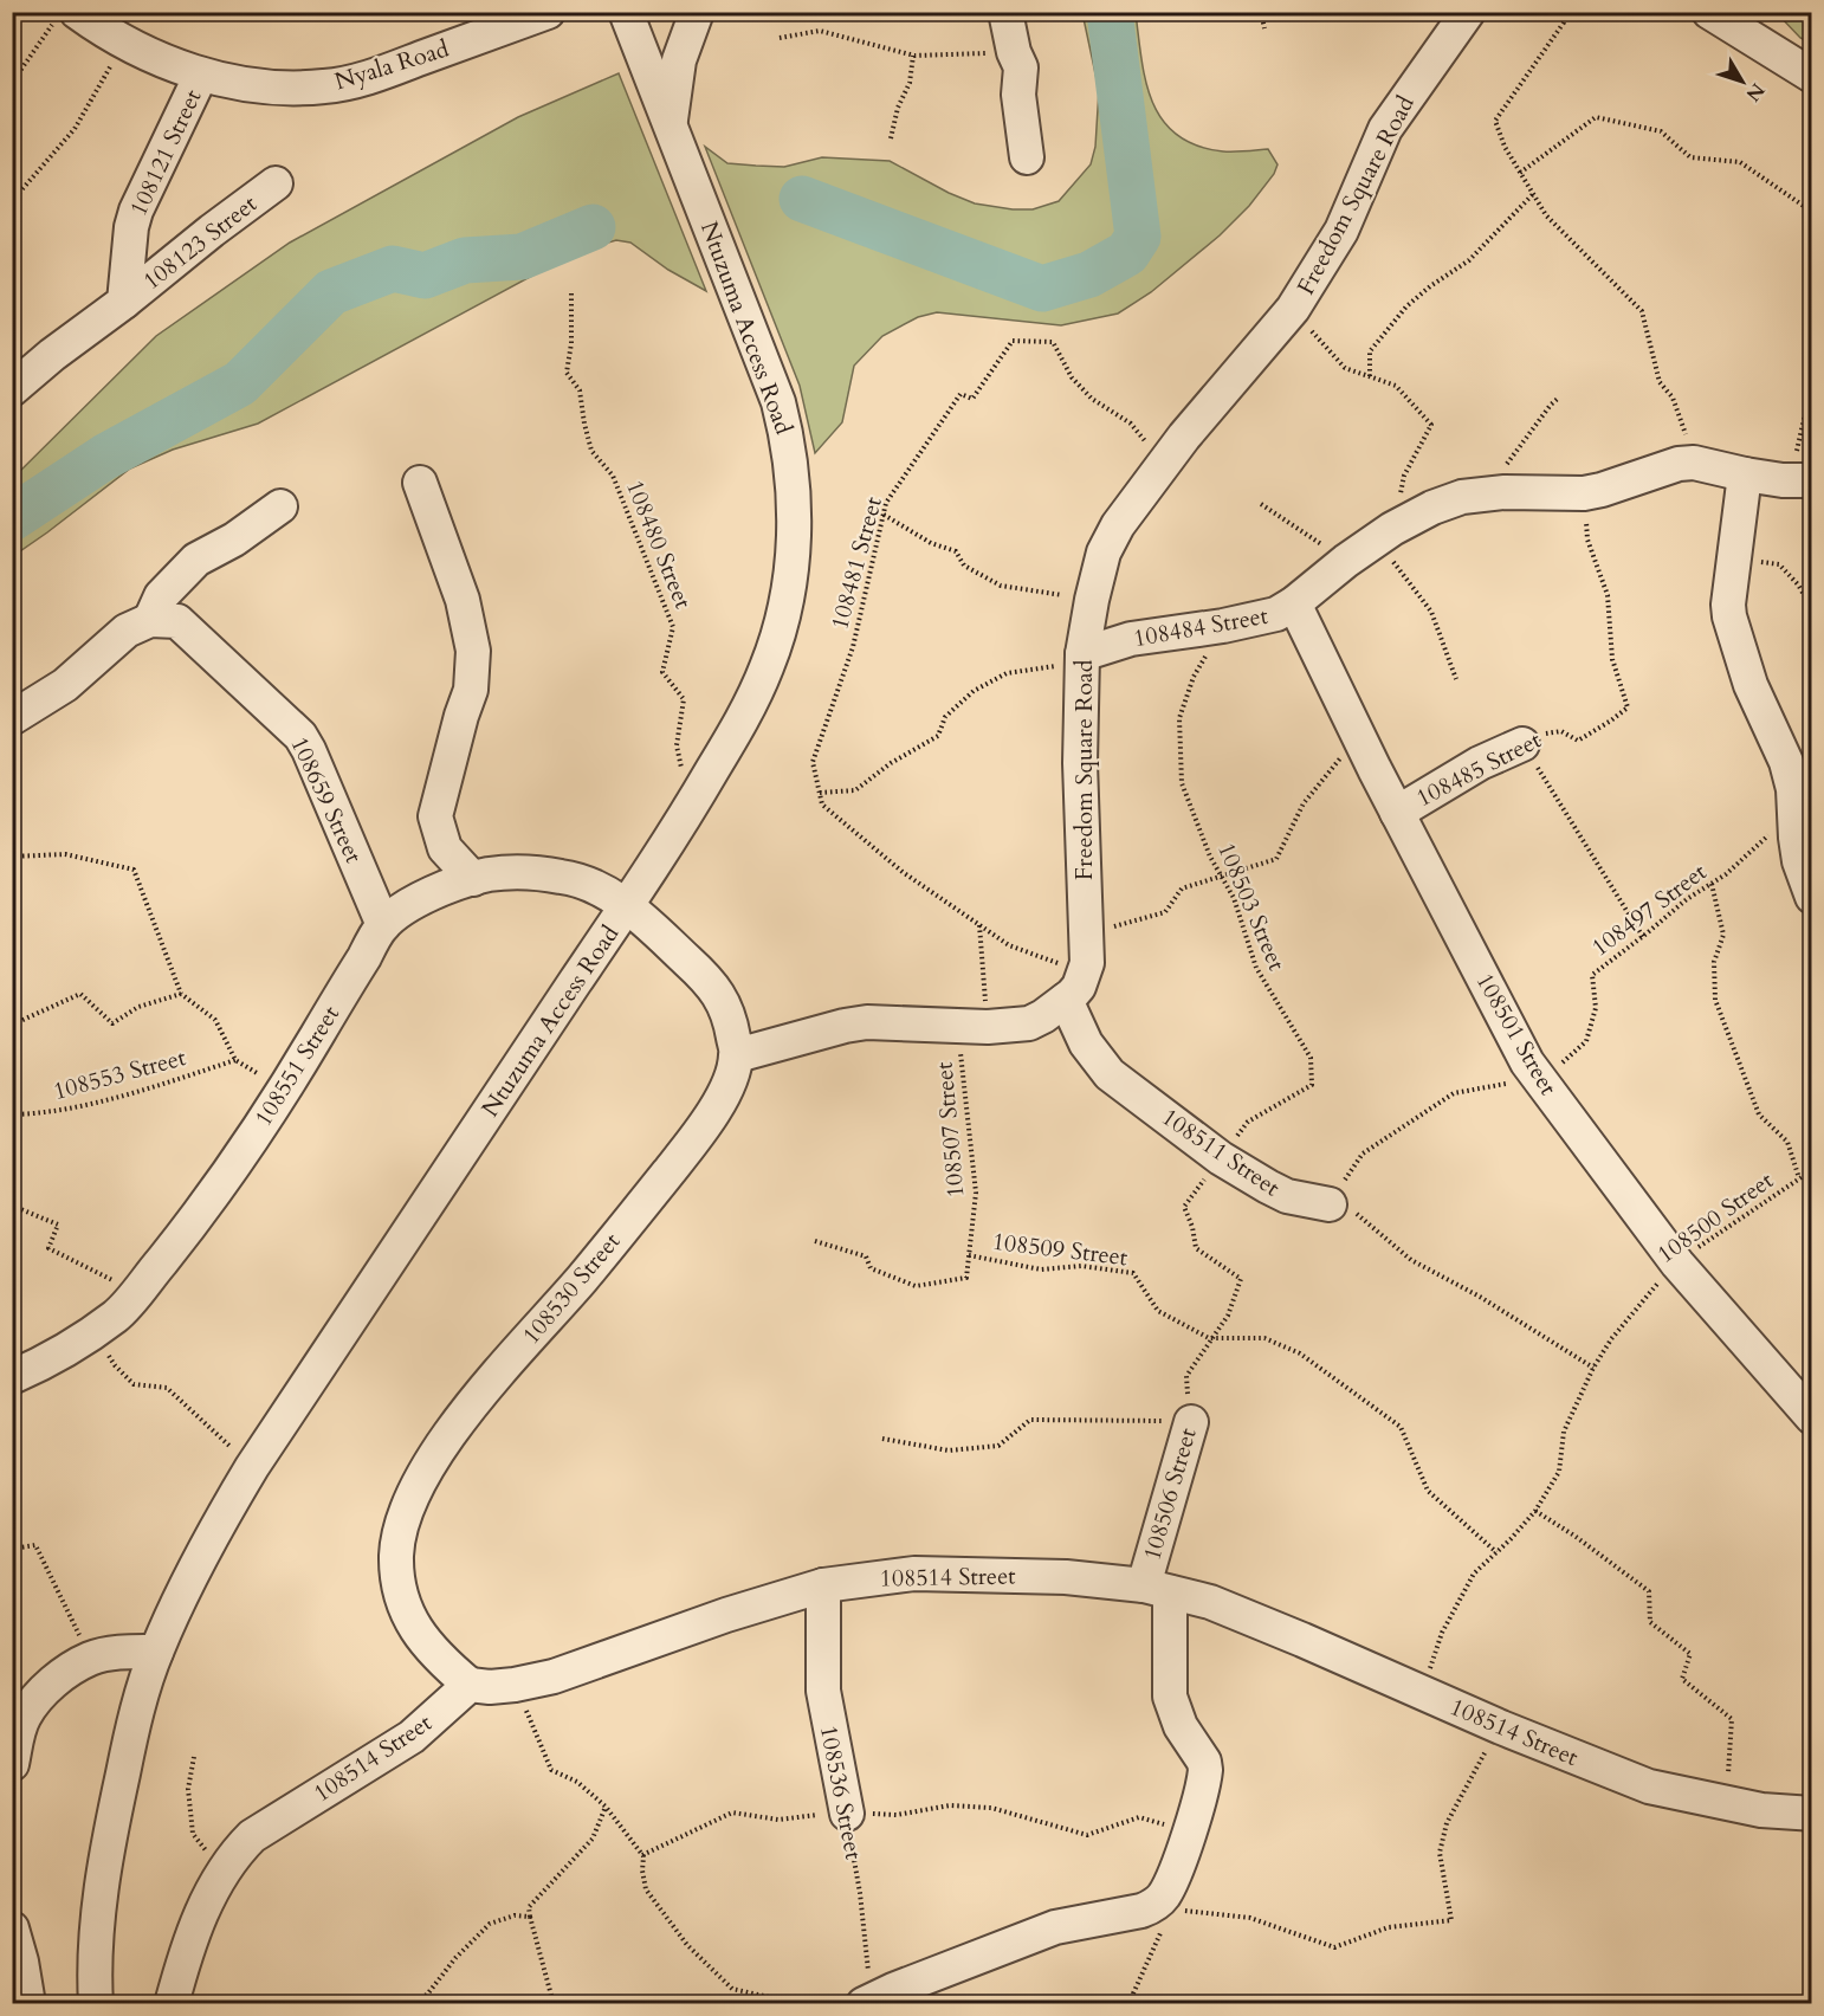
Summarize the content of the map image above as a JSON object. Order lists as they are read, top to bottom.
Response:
{
  "streets": {
    "street": [
      "Nyala Road",
      "108121 Street",
      "Freedom Square Road",
      "108123 Street",
      "Ntuzuma Access Road",
      "108484 Street",
      "108485 Street",
      "108659 Street",
      "108501 Street",
      "108551 Street",
      "108511 Street",
      "108530 Street",
      "108506 Street",
      "108514 Street",
      "108536 Street"
    ],
    "path": [
      "108480 Street",
      "108481 Street",
      "108503 Street",
      "108497 Street",
      "108553 Street",
      "108507 Street",
      "108500 Street",
      "108509 Street"
    ]
  },
  "crossings": [
    ["Nyala Road", "108121 Street"],
    ["108121 Street", "108123 Street"],
    ["Freedom Square Road", "108481 Street"],
    ["Freedom Square Road", "108484 Street"],
    ["Freedom Square Road", "108511 Street"],
    ["Ntuzuma Access Road", "108480 Street"],
    ["Ntuzuma Access Road", "108551 Street"],
    ["Ntuzuma Access Road", "108530 Street"],
    ["108481 Street", "108511 Street"],
    ["108484 Street", "108485 Street"],
    ["108484 Street", "108503 Street"],
    ["108484 Street", "108501 Street"],
    ["108485 Street", "108501 Street"],
    ["108659 Street", "108551 Street"],
    ["108503 Street", "108511 Street"],
    ["108503 Street", "108506 Street"],
    ["108497 Street", "108501 Street"],
    ["108501 Street", "108500 Street"],
    ["108551 Street", "108530 Street"],
    ["108507 Street", "108509 Street"],
    ["108511 Street", "108506 Street"],
    ["108500 Street", "108509 Street"],
    ["108500 Street", "108514 Street"],
    ["108509 Street", "108506 Street"],
    ["108530 Street", "108514 Street"],
    ["108506 Street", "108514 Street"],
    ["108514 Street", "108536 Street"]
  ],
  "north": "bottom right"
}
